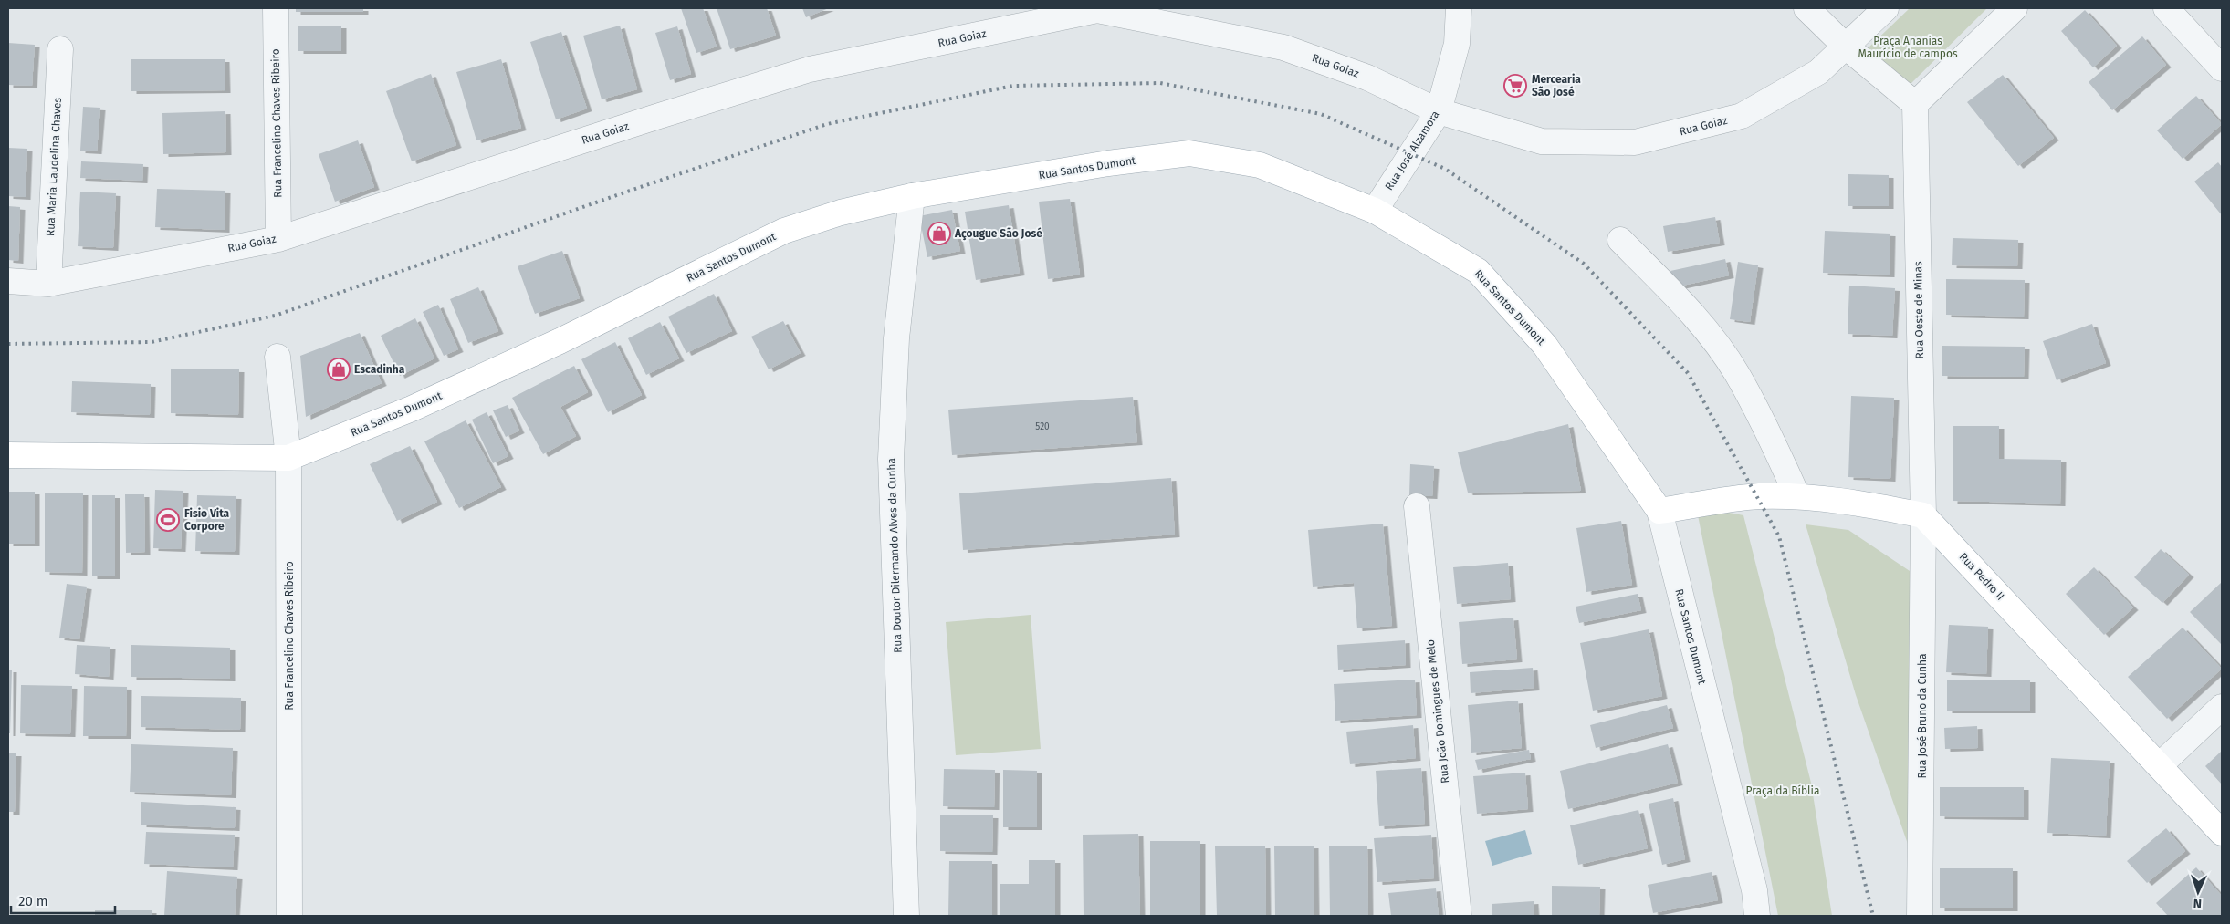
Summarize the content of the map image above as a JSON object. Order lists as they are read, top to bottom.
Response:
{
  "streets": {
    "main road": ["Rua Santos Dumont", "Rua Pedro II"],
    "street": [
      "Rua Goiaz",
      "Rua Francelino Chaves Ribeiro",
      "Rua José Alzamora",
      "Rua Maria Laudelina Chaves",
      "Rua Oeste de Minas",
      "Rua Doutor Dilermando Alves da Cunha",
      "Rua João Domingues de Melo",
      "Rua José Bruno da Cunha"
    ]
  },
  "crossings": [
    ["Rua Goiaz", "Rua Francelino Chaves Ribeiro"],
    ["Rua Goiaz", "Rua José Alzamora"],
    ["Rua Goiaz", "Rua Maria Laudelina Chaves"],
    ["Rua Francelino Chaves Ribeiro", "Rua Santos Dumont"],
    ["Rua José Alzamora", "Rua Santos Dumont"],
    ["Rua Santos Dumont", "Rua Doutor Dilermando Alves da Cunha"],
    ["Rua Oeste de Minas", "Rua Pedro II"],
    ["Rua Oeste de Minas", "Rua José Bruno da Cunha"],
    ["Rua Pedro II", "Rua José Bruno da Cunha"]
  ],
  "parks": ["Praça Ananias Maurício de campos", "Praça da Bíblia"],
  "places": {
    "supermarket": ["Mercearia São José"],
    "shop": ["Açougue São José", "Escadinha"],
    "sports": ["Fisio Vita Corpore"]
  },
  "house_numbers": ["520"],
  "scale_bar": "20 m",
  "north": "bottom"
}
